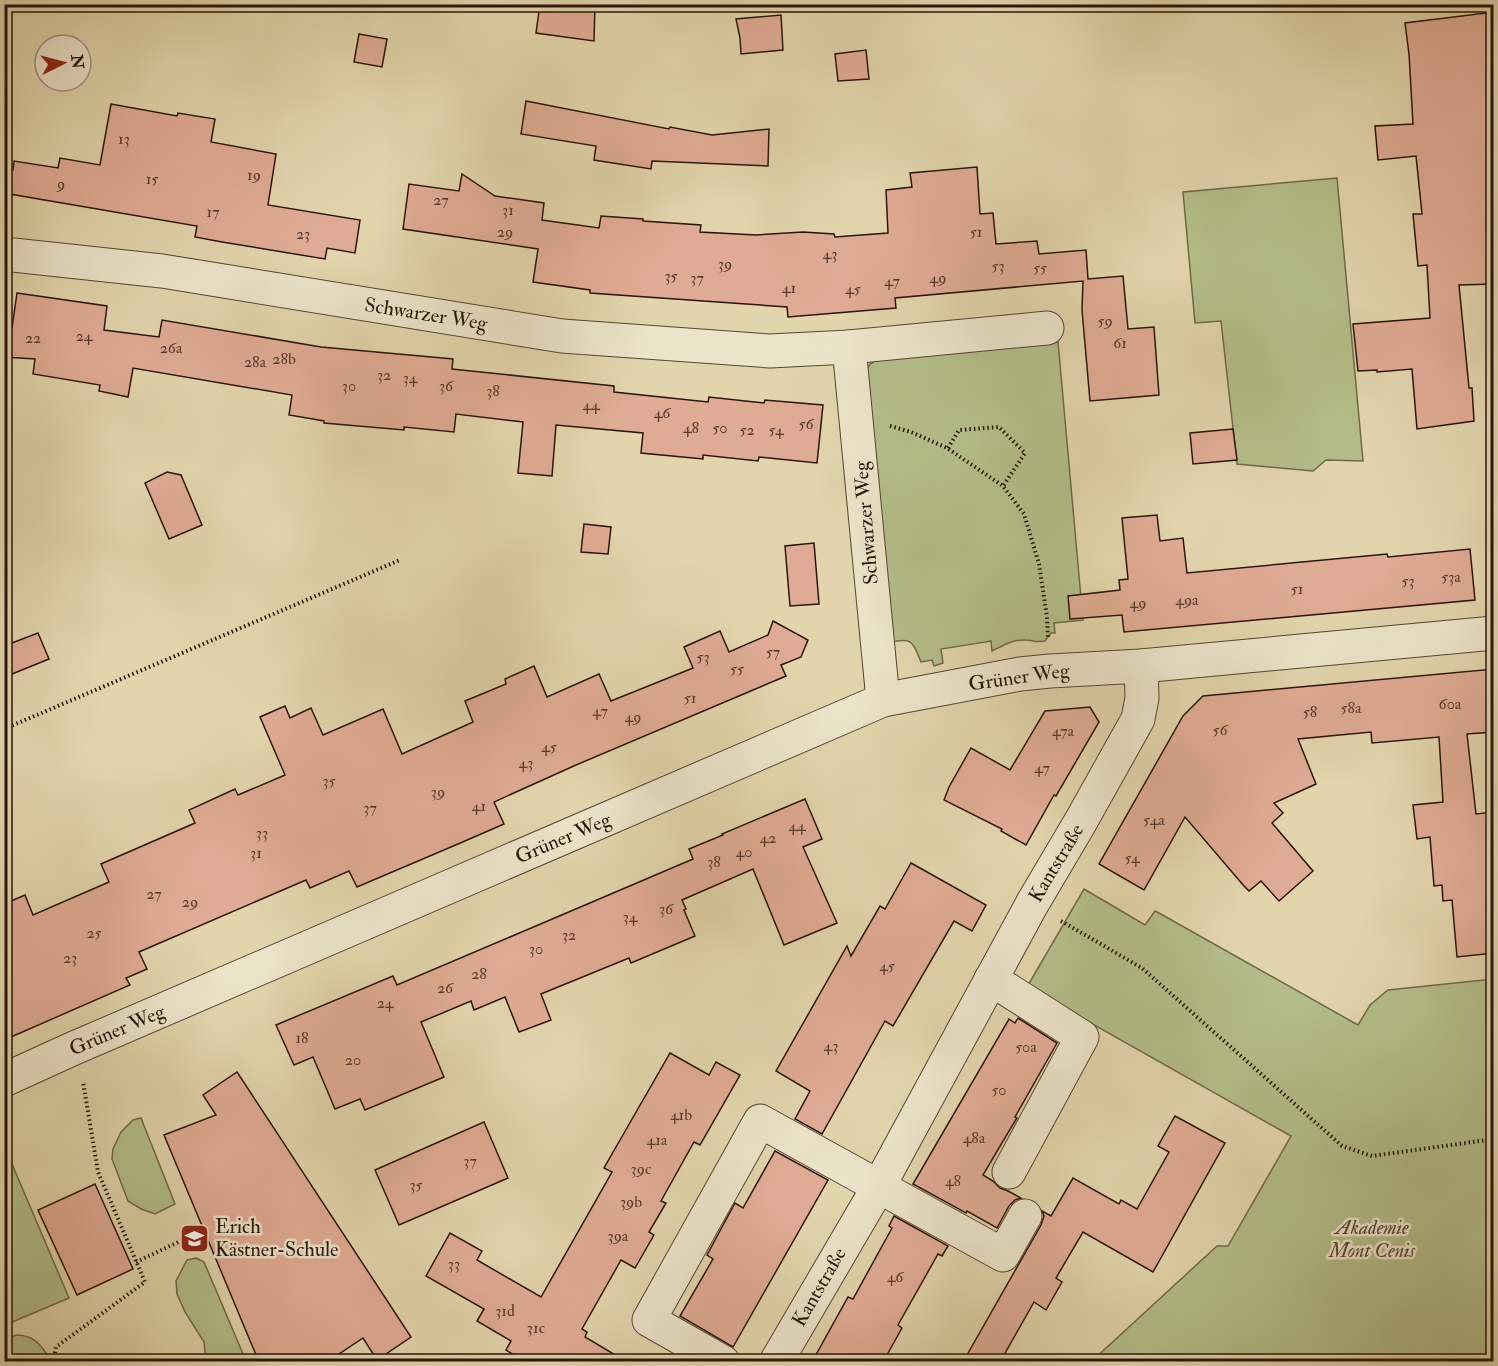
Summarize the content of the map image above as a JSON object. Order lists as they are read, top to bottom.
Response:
{
  "streets": {
    "street": ["Schwarzer Weg", "Grüner Weg", "Kantstraße"]
  },
  "crossings": [
    ["Schwarzer Weg", "Grüner Weg"],
    ["Grüner Weg", "Kantstraße"]
  ],
  "parks": ["Akademie Mont Cenis"],
  "places": {
    "school or university": ["Erich Kästner-Schule"]
  },
  "house_numbers": [
    "13",
    "19",
    "15",
    "9",
    "27",
    "31",
    "17",
    "29",
    "51",
    "23",
    "43",
    "39",
    "53",
    "55",
    "35",
    "37",
    "49",
    "47",
    "41",
    "45",
    "59",
    "24",
    "22",
    "61",
    "26a",
    "28b",
    "28a",
    "32",
    "34",
    "30",
    "36",
    "38",
    "44",
    "46",
    "56",
    "48",
    "50",
    "52",
    "54",
    "53a",
    "53",
    "51",
    "49a",
    "49",
    "57",
    "53",
    "55",
    "51",
    "60a",
    "58a",
    "47",
    "58",
    "49",
    "56",
    "47a",
    "45",
    "43",
    "47",
    "35",
    "39",
    "41",
    "37",
    "54a",
    "44",
    "33",
    "42",
    "40",
    "31",
    "54",
    "38",
    "27",
    "29",
    "36",
    "34",
    "25",
    "32",
    "30",
    "23",
    "45",
    "28",
    "26",
    "24",
    "18",
    "43",
    "50a",
    "20",
    "50",
    "41b",
    "48a",
    "41a",
    "37",
    "39c",
    "48",
    "35",
    "39b",
    "39a",
    "33",
    "46",
    "31d",
    "31c"
  ],
  "north": "right"
}
